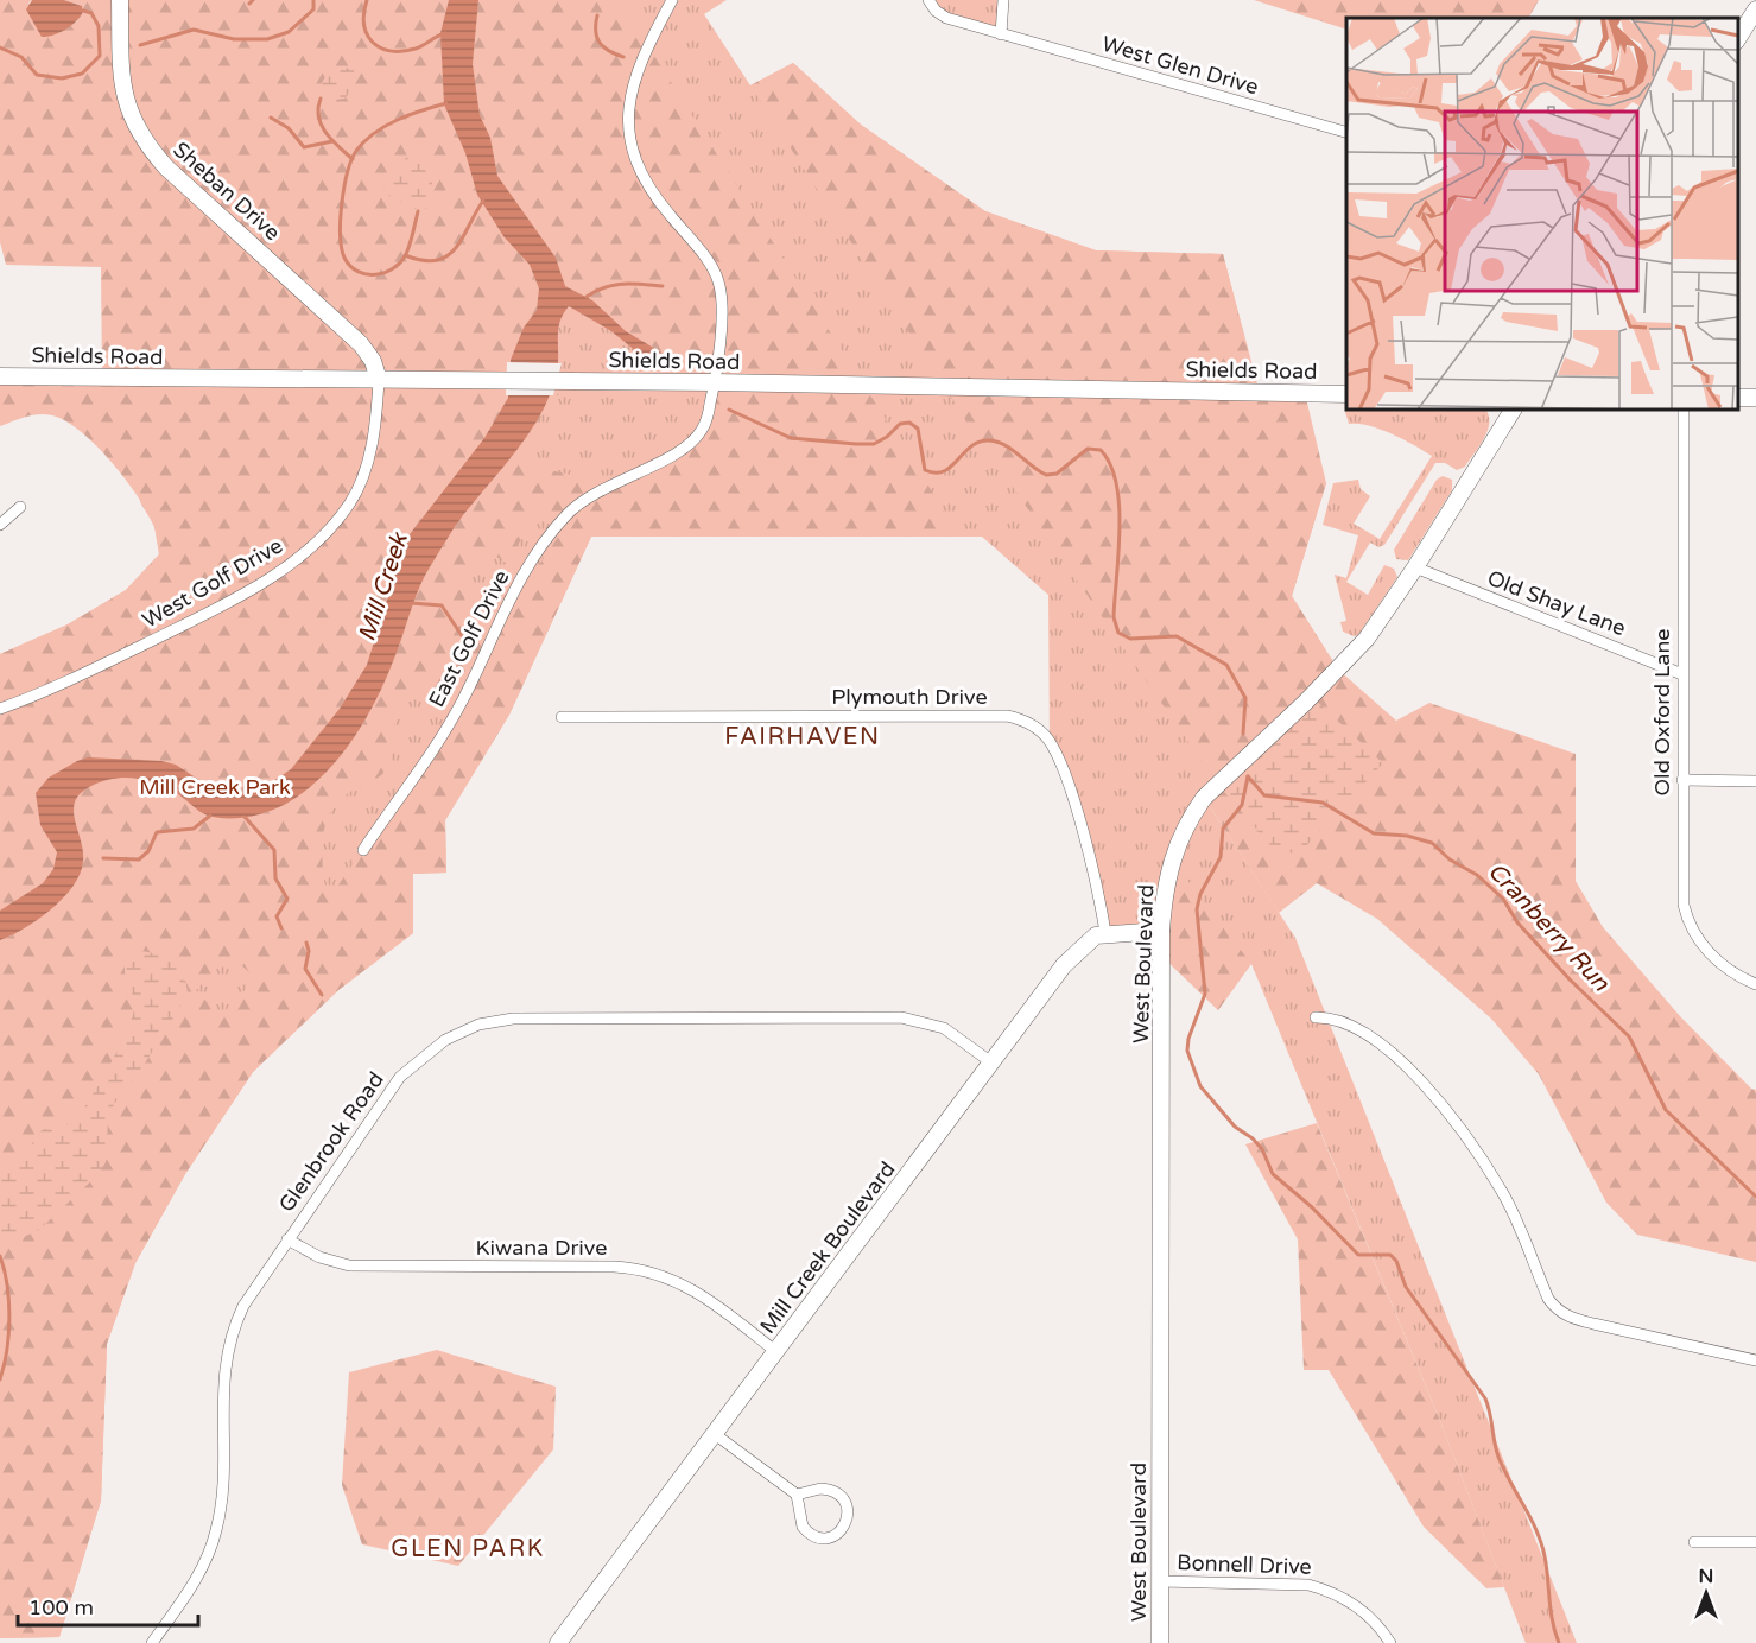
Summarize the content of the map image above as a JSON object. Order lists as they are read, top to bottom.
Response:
{
  "streets": {
    "street": [
      "West Glen Drive",
      "Sheban Drive",
      "Shields Road",
      "West Golf Drive",
      "Old Shay Lane",
      "East Golf Drive",
      "Plymouth Drive",
      "Old Oxford Lane",
      "West Boulevard",
      "Glenbrook Road",
      "Kiwana Drive",
      "Mill Creek Boulevard",
      "Bonnell Drive"
    ]
  },
  "crossings": [
    ["Sheban Drive", "Shields Road"],
    ["Sheban Drive", "West Golf Drive"],
    ["Shields Road", "West Golf Drive"],
    ["Shields Road", "East Golf Drive"],
    ["Old Shay Lane", "Old Oxford Lane"],
    ["Old Shay Lane", "West Boulevard"],
    ["Plymouth Drive", "Mill Creek Boulevard"],
    ["West Boulevard", "Bonnell Drive"],
    ["Glenbrook Road", "Kiwana Drive"],
    ["Glenbrook Road", "Mill Creek Boulevard"],
    ["Kiwana Drive", "Mill Creek Boulevard"]
  ],
  "districts": ["FAIRHAVEN", "GLEN PARK"],
  "water": ["Mill Creek", "Cranberry Run"],
  "parks": ["Mill Creek Park"],
  "scale_bar": "100 m",
  "north": "top"
}
